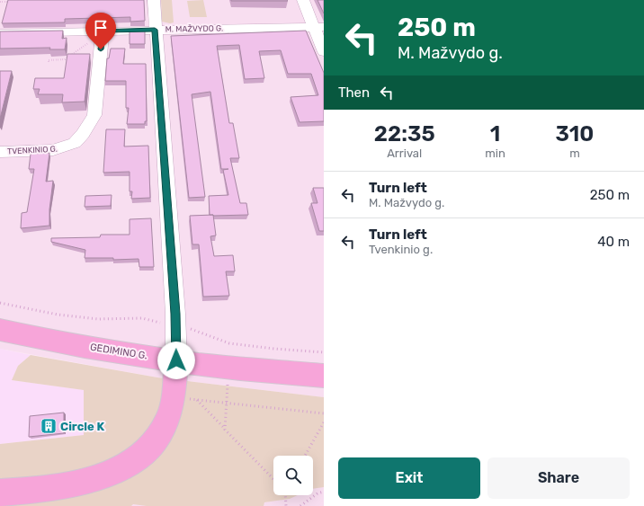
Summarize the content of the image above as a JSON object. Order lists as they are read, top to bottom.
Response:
{
  "streets": {
    "main road": ["GEDIMINO G."],
    "street": ["M. MAŽVYDO G.", "TVENKINIO G."]
  },
  "crossings": [
    ["M. MAŽVYDO G.", "TVENKINIO G."]
  ],
  "places": {
    "building": ["Circle K"]
  },
  "page": {
    "turn": ["250 m", "M. Mažvydo g."],
    "then": "Then",
    "eta": [
      "22:35",
      "Arrival",
      "1",
      "min",
      "310",
      "m"
    ],
    "list": [
      {
        "name": "Turn left",
        "note": "M. Mažvydo g.",
        "value": "250 m"
      },
      {
        "name": "Turn left",
        "note": "Tvenkinio g.",
        "value": "40 m"
      }
    ],
    "buttons": ["Exit", "Share"]
  }
}
